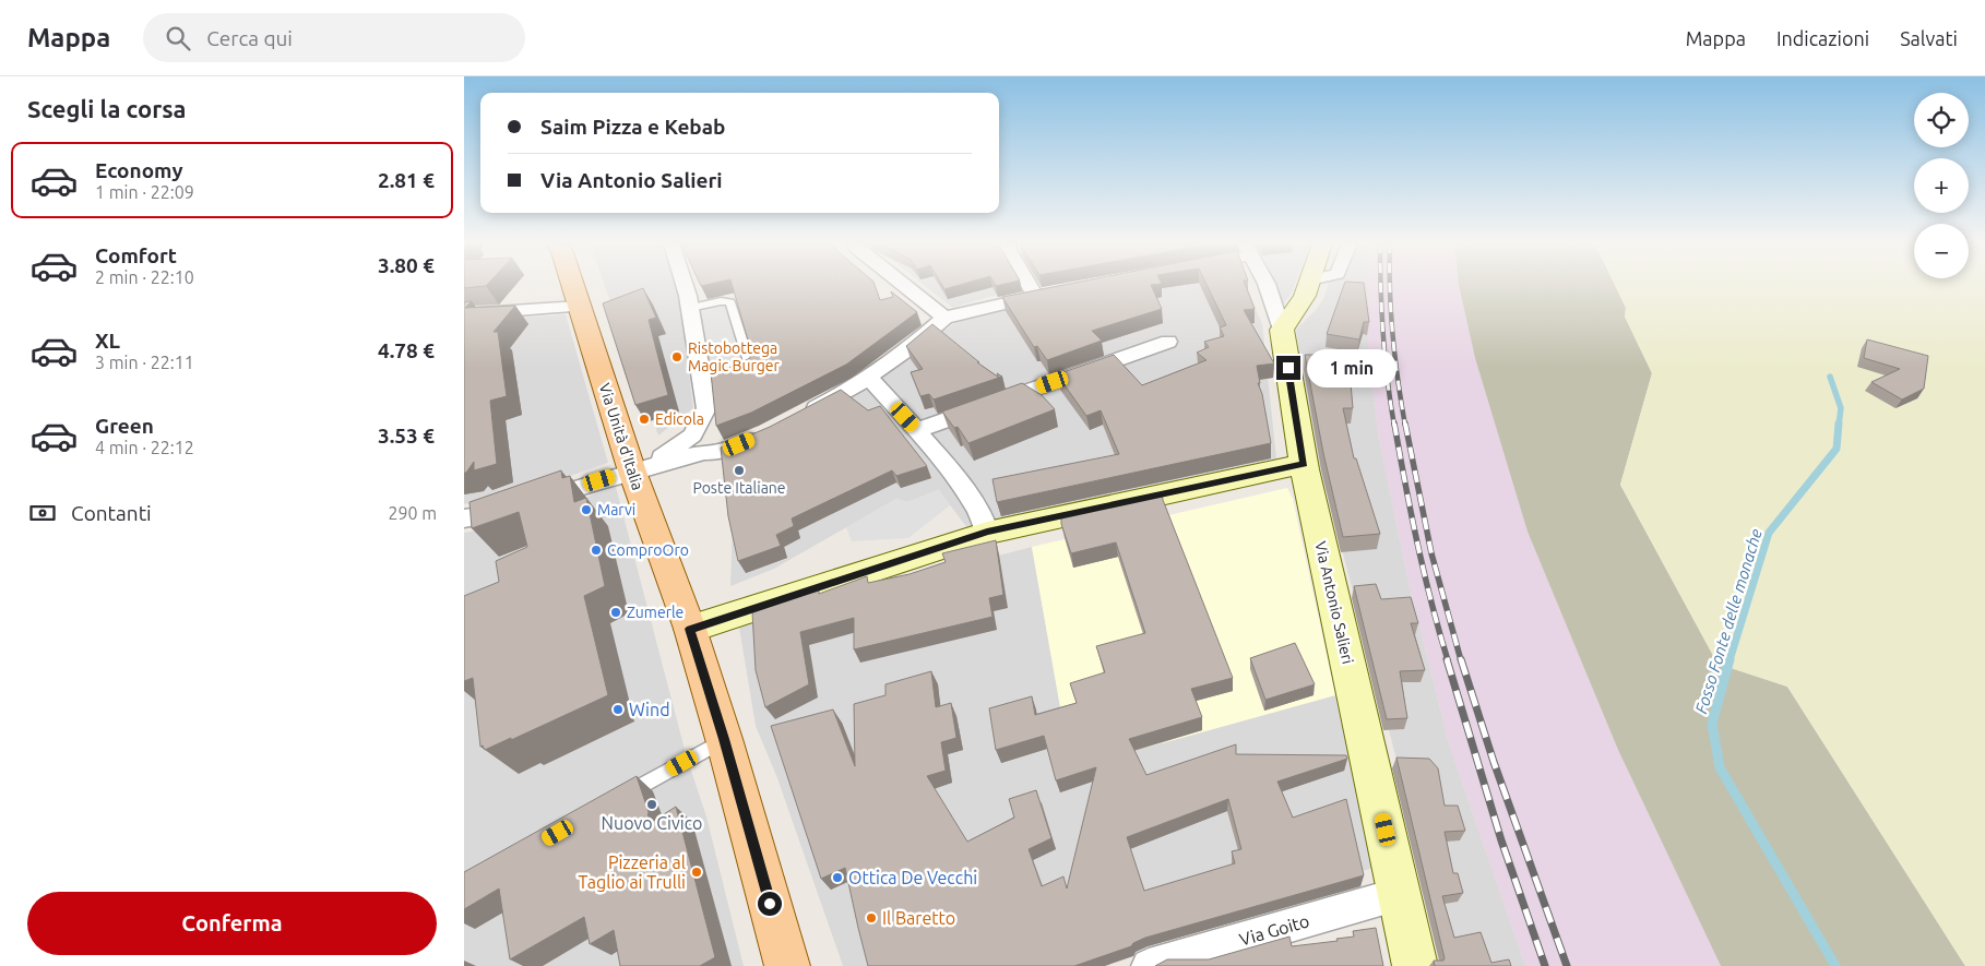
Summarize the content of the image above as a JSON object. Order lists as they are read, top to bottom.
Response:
{
  "streets": {
    "main road": ["Via Unità d'Italia"],
    "street": ["Via Antonio Salieri", "Via Goito"]
  },
  "crossings": [
    ["Via Antonio Salieri", "Via Goito"]
  ],
  "water": ["Fosso Fonte delle monache"],
  "places": [
    "Ristobottega Magic Burger",
    "Edicola",
    "Poste Italiane",
    "Marvi",
    "ComproOro",
    "Zumerle",
    "Wind",
    "Nuovo Civico",
    "Pizzeria al Taglio ai Trulli",
    "Ottica De Vecchi",
    "Il Baretto"
  ],
  "page": {
    "header": "Mappa",
    "search": "Cerca qui",
    "nav": ["Mappa", "Indicazioni", "Salvati"],
    "heading": "Scegli la corsa",
    "map_buttons": ["+", "−"],
    "banner": ["Saim Pizza e Kebab", "Via Antonio Salieri"],
    "list": [
      {
        "name": "Economy",
        "note": "1 min · 22:09",
        "value": "2.81 €"
      },
      {
        "name": "Comfort",
        "note": "2 min · 22:10",
        "value": "3.80 €"
      },
      {
        "name": "XL",
        "note": "3 min · 22:11",
        "value": "4.78 €"
      },
      {
        "name": "Green",
        "note": "4 min · 22:12",
        "value": "3.53 €"
      }
    ],
    "bubble": "1 min",
    "pay": ["Contanti", "290 m"],
    "buttons": "Conferma"
  }
}
